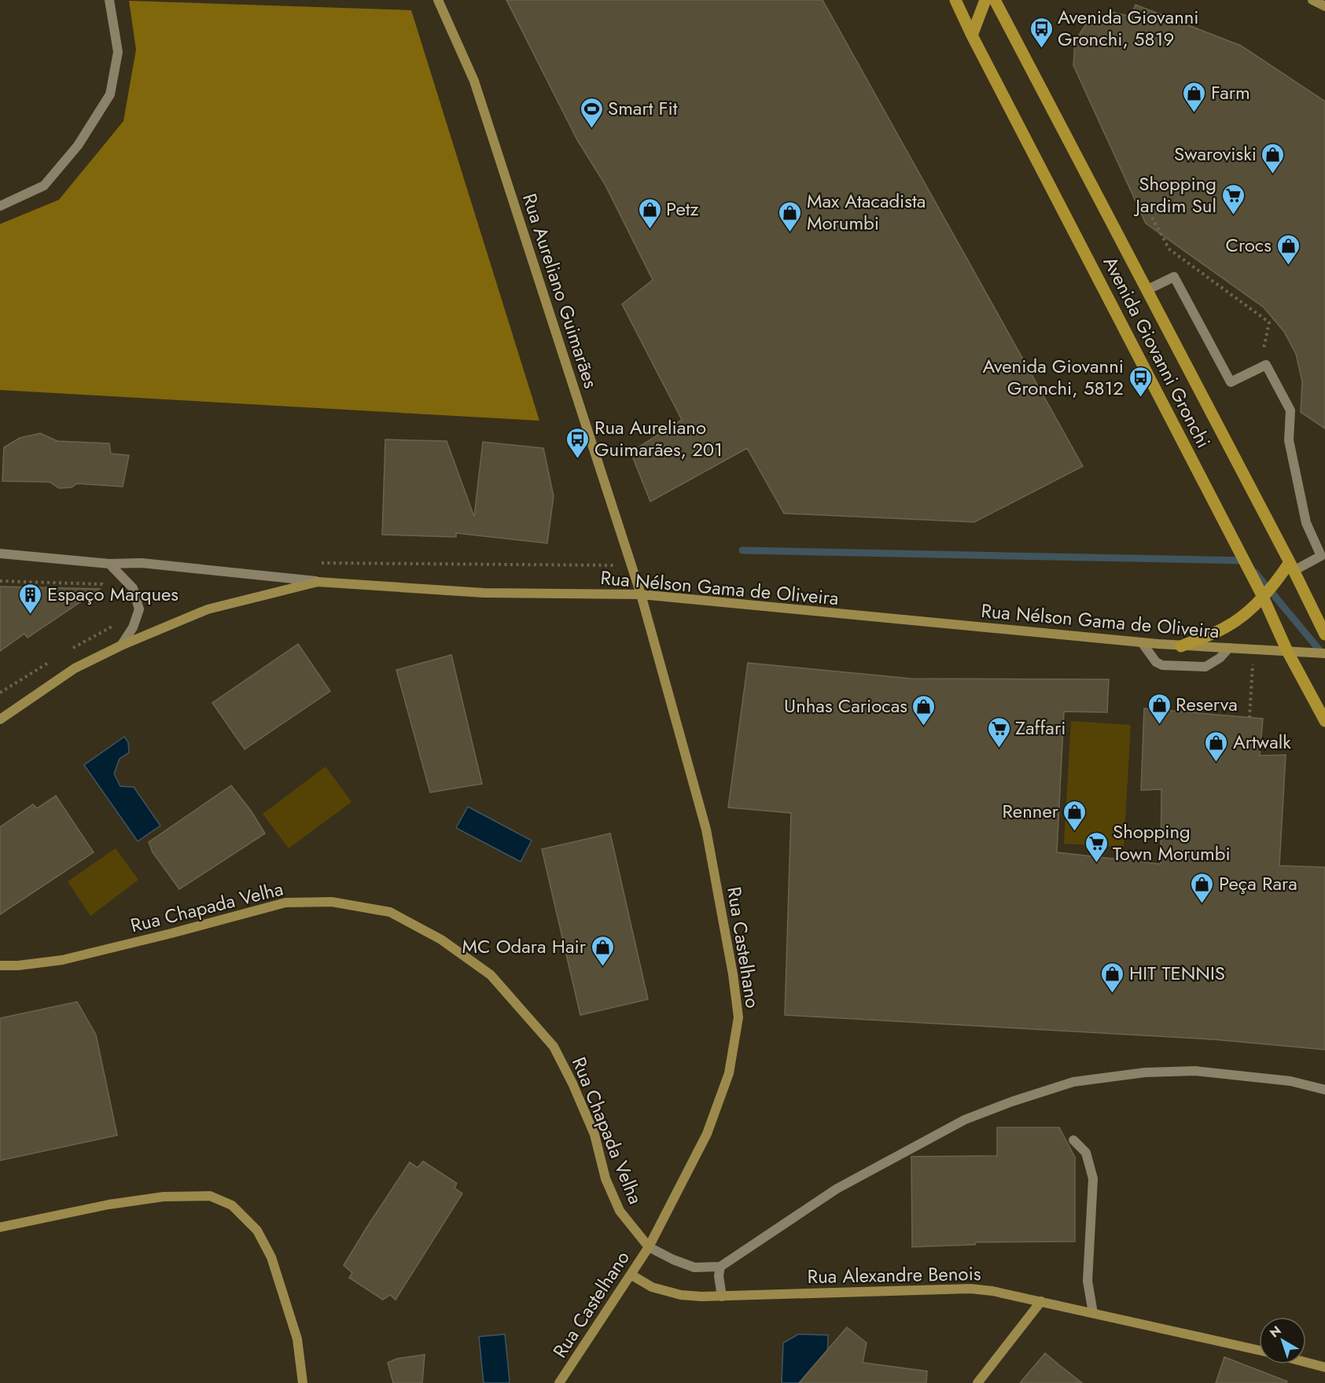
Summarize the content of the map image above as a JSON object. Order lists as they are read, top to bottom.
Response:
{
  "streets": {
    "main road": ["Avenida Giovanni Gronchi"],
    "street": [
      "Rua Aureliano Guimarães",
      "Rua Nélson Gama de Oliveira",
      "Rua Chapada Velha",
      "Rua Castelhano",
      "Rua Alexandre Benois"
    ]
  },
  "crossings": [
    ["Rua Aureliano Guimarães", "Rua Nélson Gama de Oliveira"],
    ["Rua Aureliano Guimarães", "Rua Castelhano"],
    ["Avenida Giovanni Gronchi", "Rua Nélson Gama de Oliveira"],
    ["Rua Nélson Gama de Oliveira", "Rua Castelhano"],
    ["Rua Chapada Velha", "Rua Castelhano"],
    ["Rua Castelhano", "Rua Alexandre Benois"]
  ],
  "places": {
    "bus stop": ["Avenida Giovanni Gronchi, 5819", "Avenida Giovanni Gronchi, 5812", "Rua Aureliano Guimarães, 201"],
    "shop": [
      "Farm",
      "Swaroviski",
      "Petz",
      "Max Atacadista Morumbi",
      "Crocs",
      "Reserva",
      "Unhas Cariocas",
      "Artwalk",
      "Renner",
      "Peça Rara",
      "MC Odara Hair",
      "HIT TENNIS"
    ],
    "sports": ["Smart Fit"],
    "supermarket": ["Shopping Jardim Sul", "Zaffari", "Shopping Town Morumbi"],
    "building": ["Espaço Marques"]
  },
  "north": "top left"
}
